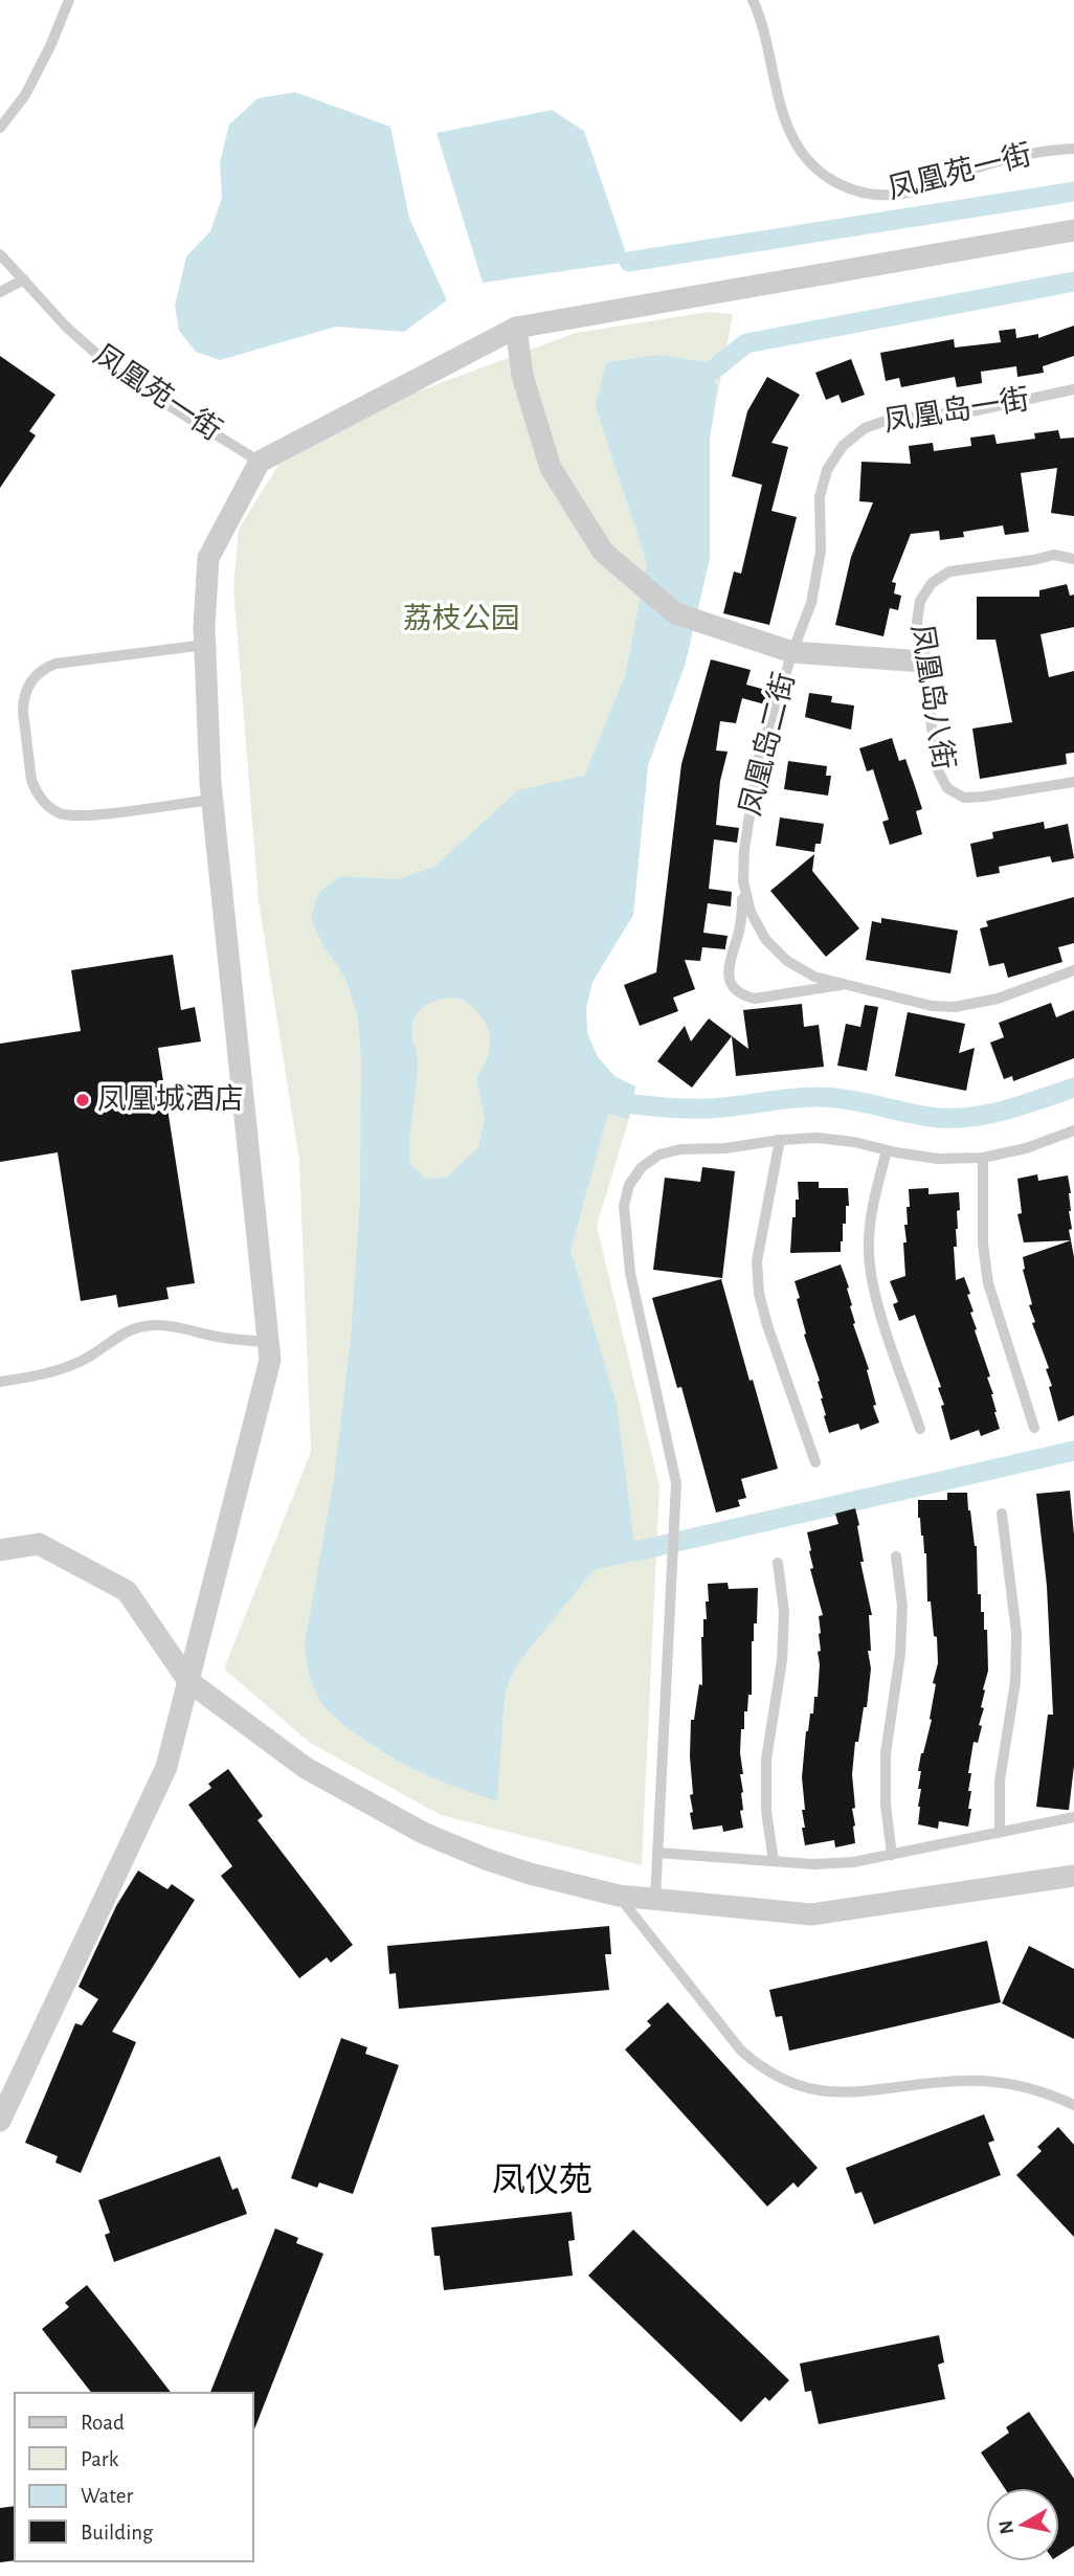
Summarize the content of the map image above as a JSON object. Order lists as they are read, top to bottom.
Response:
{
  "streets": {
    "lane": [
      "凤凰苑一街",
      "凤凰岛一街",
      "凤凰岛八街",
      "凤凰岛二街"
    ]
  },
  "crossings": [
    ["凤凰岛一街", "凤凰岛二街"]
  ],
  "districts": ["凤仪苑"],
  "parks": ["荔枝公园"],
  "places": ["凤凰城酒店"],
  "legend": [
    "Road",
    "Park",
    "Water",
    "Building"
  ],
  "north": "left"
}
